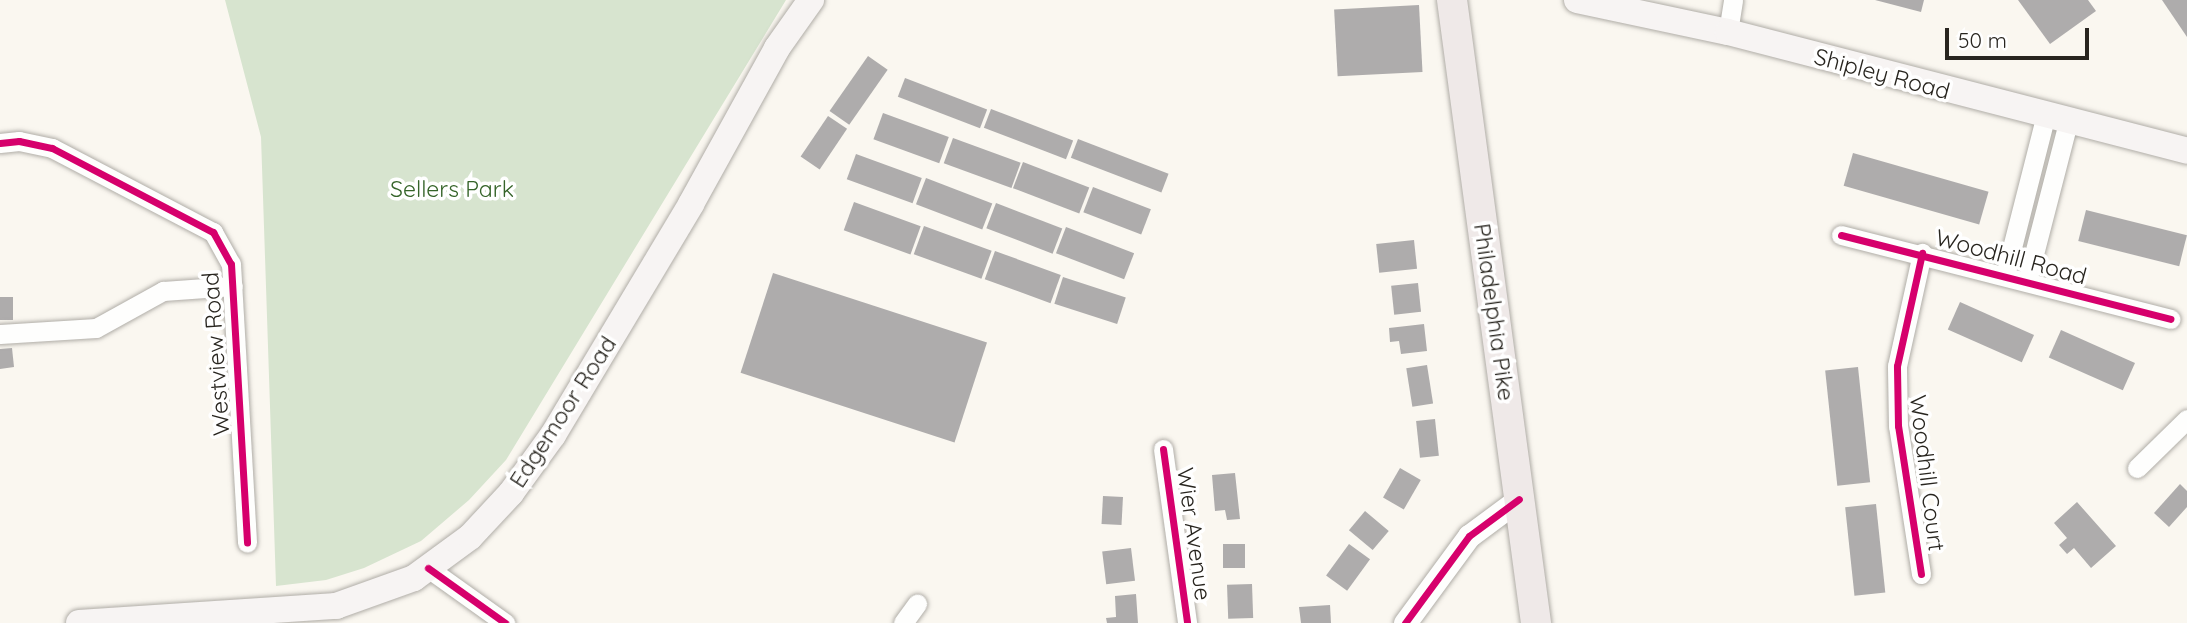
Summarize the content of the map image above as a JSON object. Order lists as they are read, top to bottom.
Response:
{
  "streets": {
    "main road": ["Shipley Road", "Philadelphia Pike", "Edgemoor Road"],
    "street": [
      "Woodhill Road",
      "Westview Road",
      "Woodhill Court",
      "Wier Avenue"
    ]
  },
  "crossings": [
    ["Woodhill Road", "Woodhill Court"]
  ],
  "parks": ["Sellers Park"],
  "scale_bar": "50 m"
}
